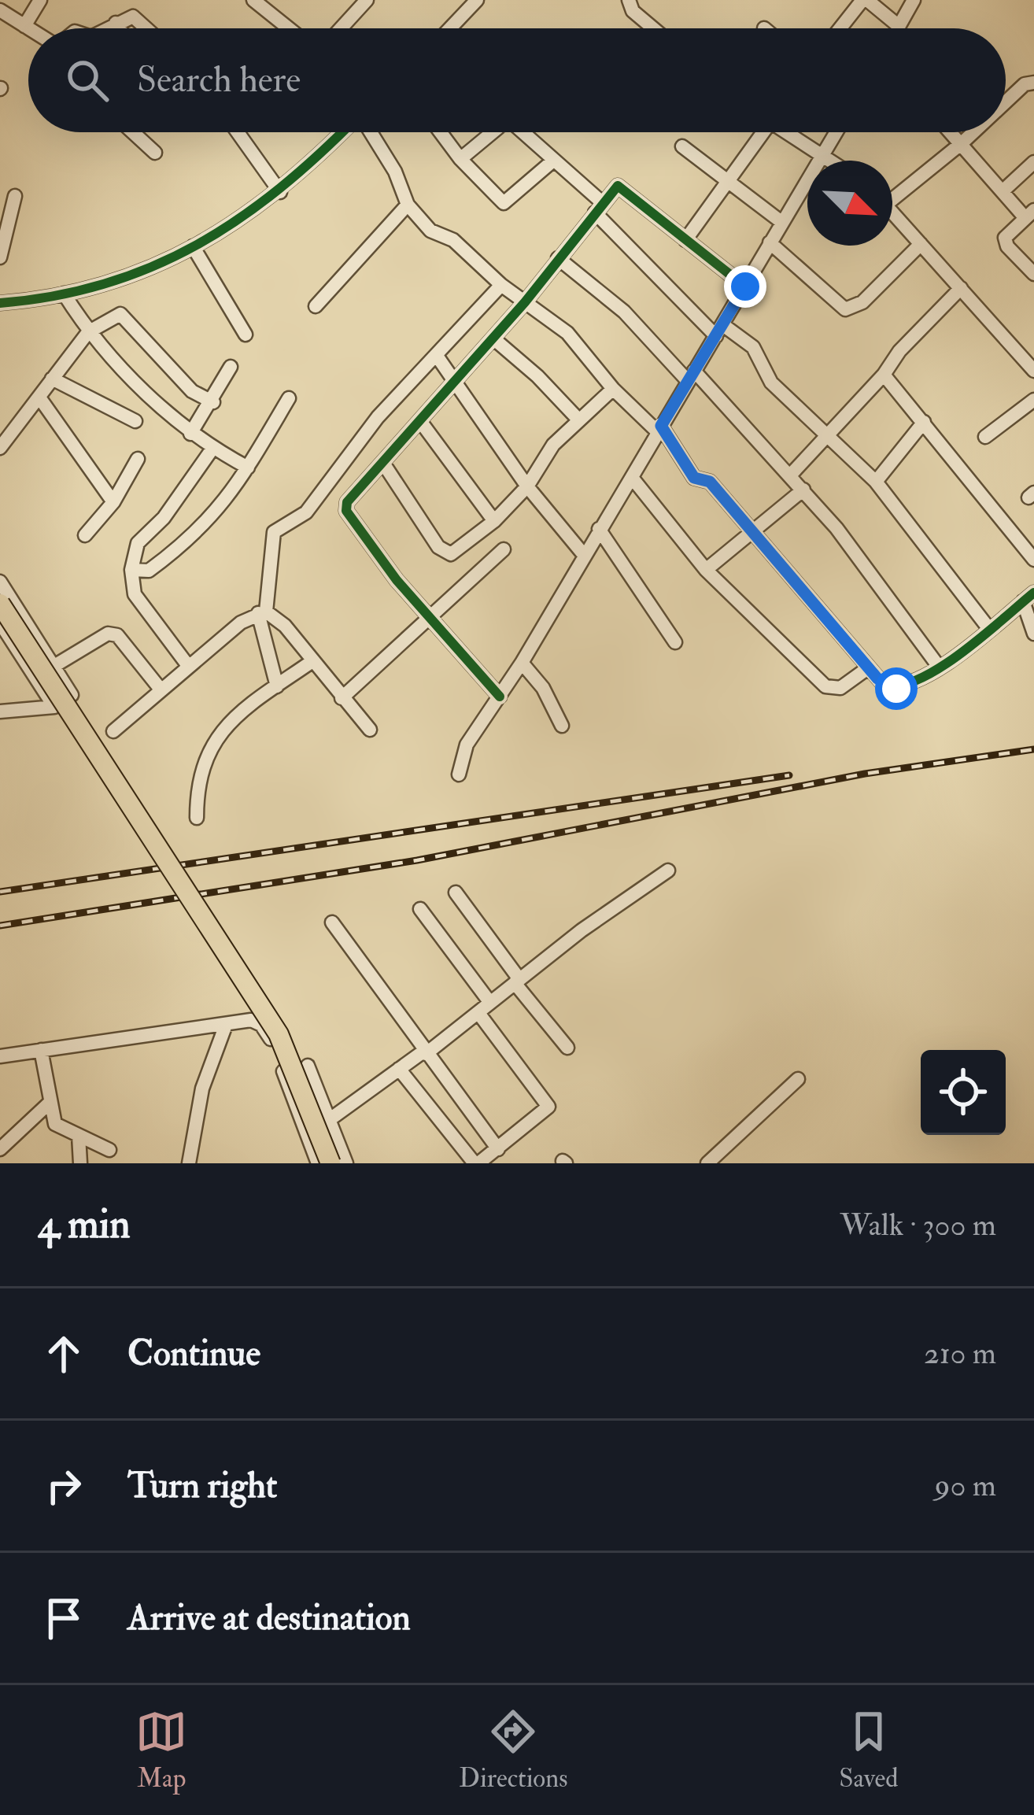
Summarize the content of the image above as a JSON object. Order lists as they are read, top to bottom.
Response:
{
  "north": "bottom right",
  "page": {
    "search": "Search here",
    "heading": ["4 min", "Walk · 300 m"],
    "list": [
      ["Continue", "210 m"],
      ["Turn right", "90 m"],
      "Arrive at destination"
    ],
    "nav": ["Map", "Directions", "Saved"]
  }
}
